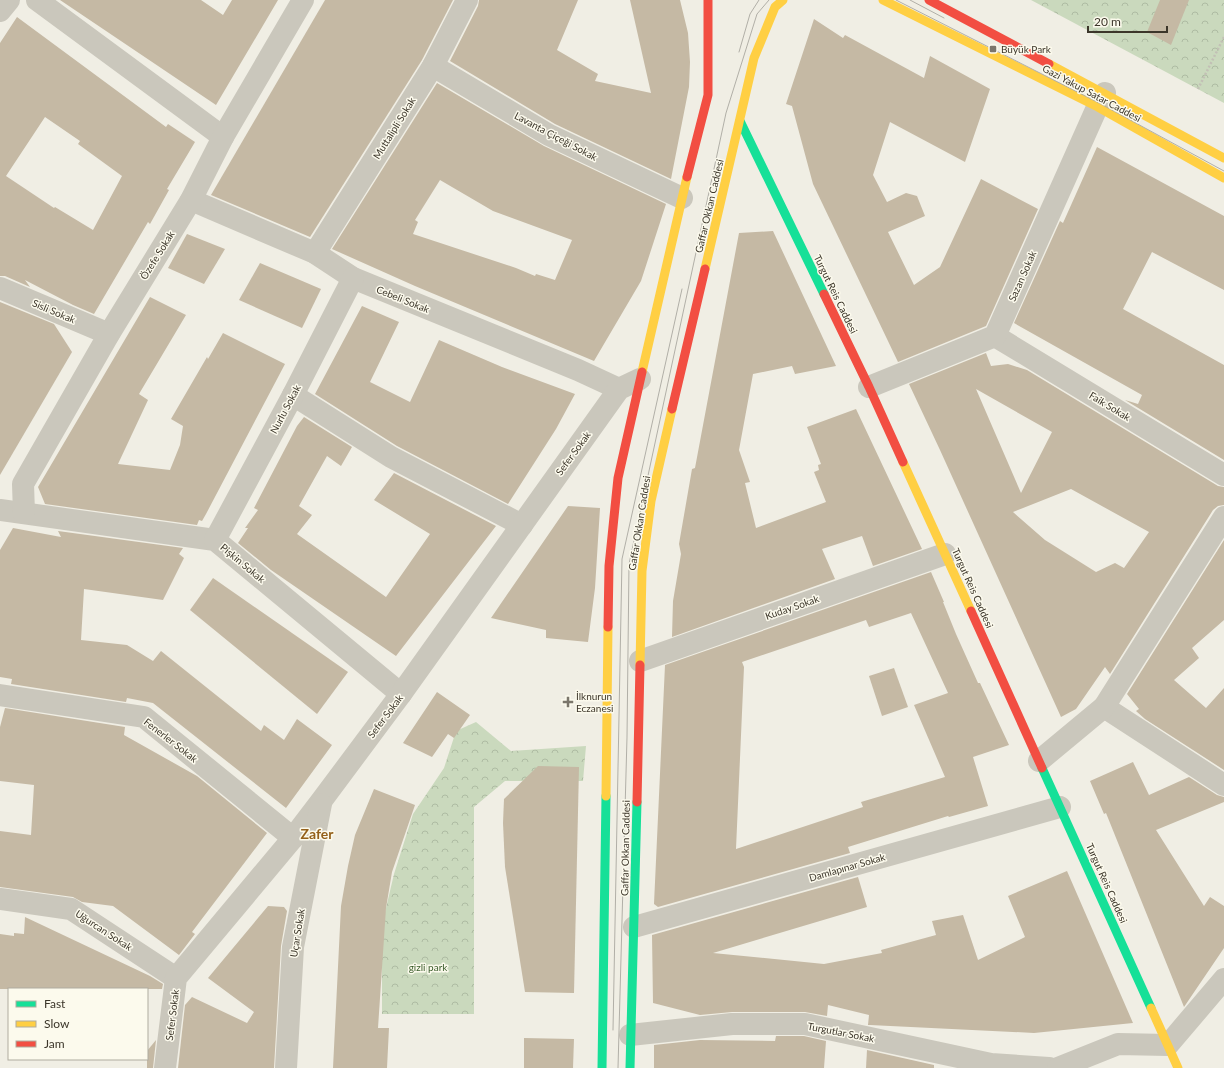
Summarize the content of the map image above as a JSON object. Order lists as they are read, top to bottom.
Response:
{
  "streets": {
    "main road": ["Gazi Yakup Satar Caddesi", "Gaffar Okkan Caddesi", "Turgut Reis Caddesi"],
    "street": [
      "Muttalipli Sokak",
      "Lavanta Çiçeği Sokak",
      "Özefe Sokak",
      "Sazan Sokak",
      "Cebeli Sokak",
      "Sisli Sokak",
      "Faik Sokak",
      "Nurlu Sokak",
      "Sefer Sokak",
      "Pişkin Sokak",
      "Kuday Sokak",
      "Fenerler Sokak",
      "Damlapınar Sokak",
      "Uğurcan Sokak",
      "Uçar Sokak",
      "Turgutlar Sokak"
    ]
  },
  "crossings": [
    ["Gazi Yakup Satar Caddesi", "Sazan Sokak"],
    ["Muttalipli Sokak", "Lavanta Çiçeği Sokak"],
    ["Muttalipli Sokak", "Cebeli Sokak"],
    ["Lavanta Çiçeği Sokak", "Gaffar Okkan Caddesi"],
    ["Gaffar Okkan Caddesi", "Turgut Reis Caddesi"],
    ["Gaffar Okkan Caddesi", "Kuday Sokak"],
    ["Gaffar Okkan Caddesi", "Damlapınar Sokak"],
    ["Gaffar Okkan Caddesi", "Turgutlar Sokak"],
    ["Özefe Sokak", "Cebeli Sokak"],
    ["Özefe Sokak", "Sisli Sokak"],
    ["Özefe Sokak", "Pişkin Sokak"],
    ["Sazan Sokak", "Faik Sokak"],
    ["Turgut Reis Caddesi", "Kuday Sokak"],
    ["Turgut Reis Caddesi", "Damlapınar Sokak"],
    ["Cebeli Sokak", "Nurlu Sokak"],
    ["Cebeli Sokak", "Sefer Sokak"],
    ["Nurlu Sokak", "Pişkin Sokak"],
    ["Sefer Sokak", "Pişkin Sokak"],
    ["Sefer Sokak", "Fenerler Sokak"],
    ["Sefer Sokak", "Uğurcan Sokak"],
    ["Sefer Sokak", "Uçar Sokak"]
  ],
  "districts": ["Zafer"],
  "parks": ["gizli park"],
  "places": {
    "transit": ["Büyük Park"],
    "health": ["İlknurun Eczanesi"]
  },
  "legend": ["Fast", "Slow", "Jam"],
  "scale_bar": "20 m"
}
